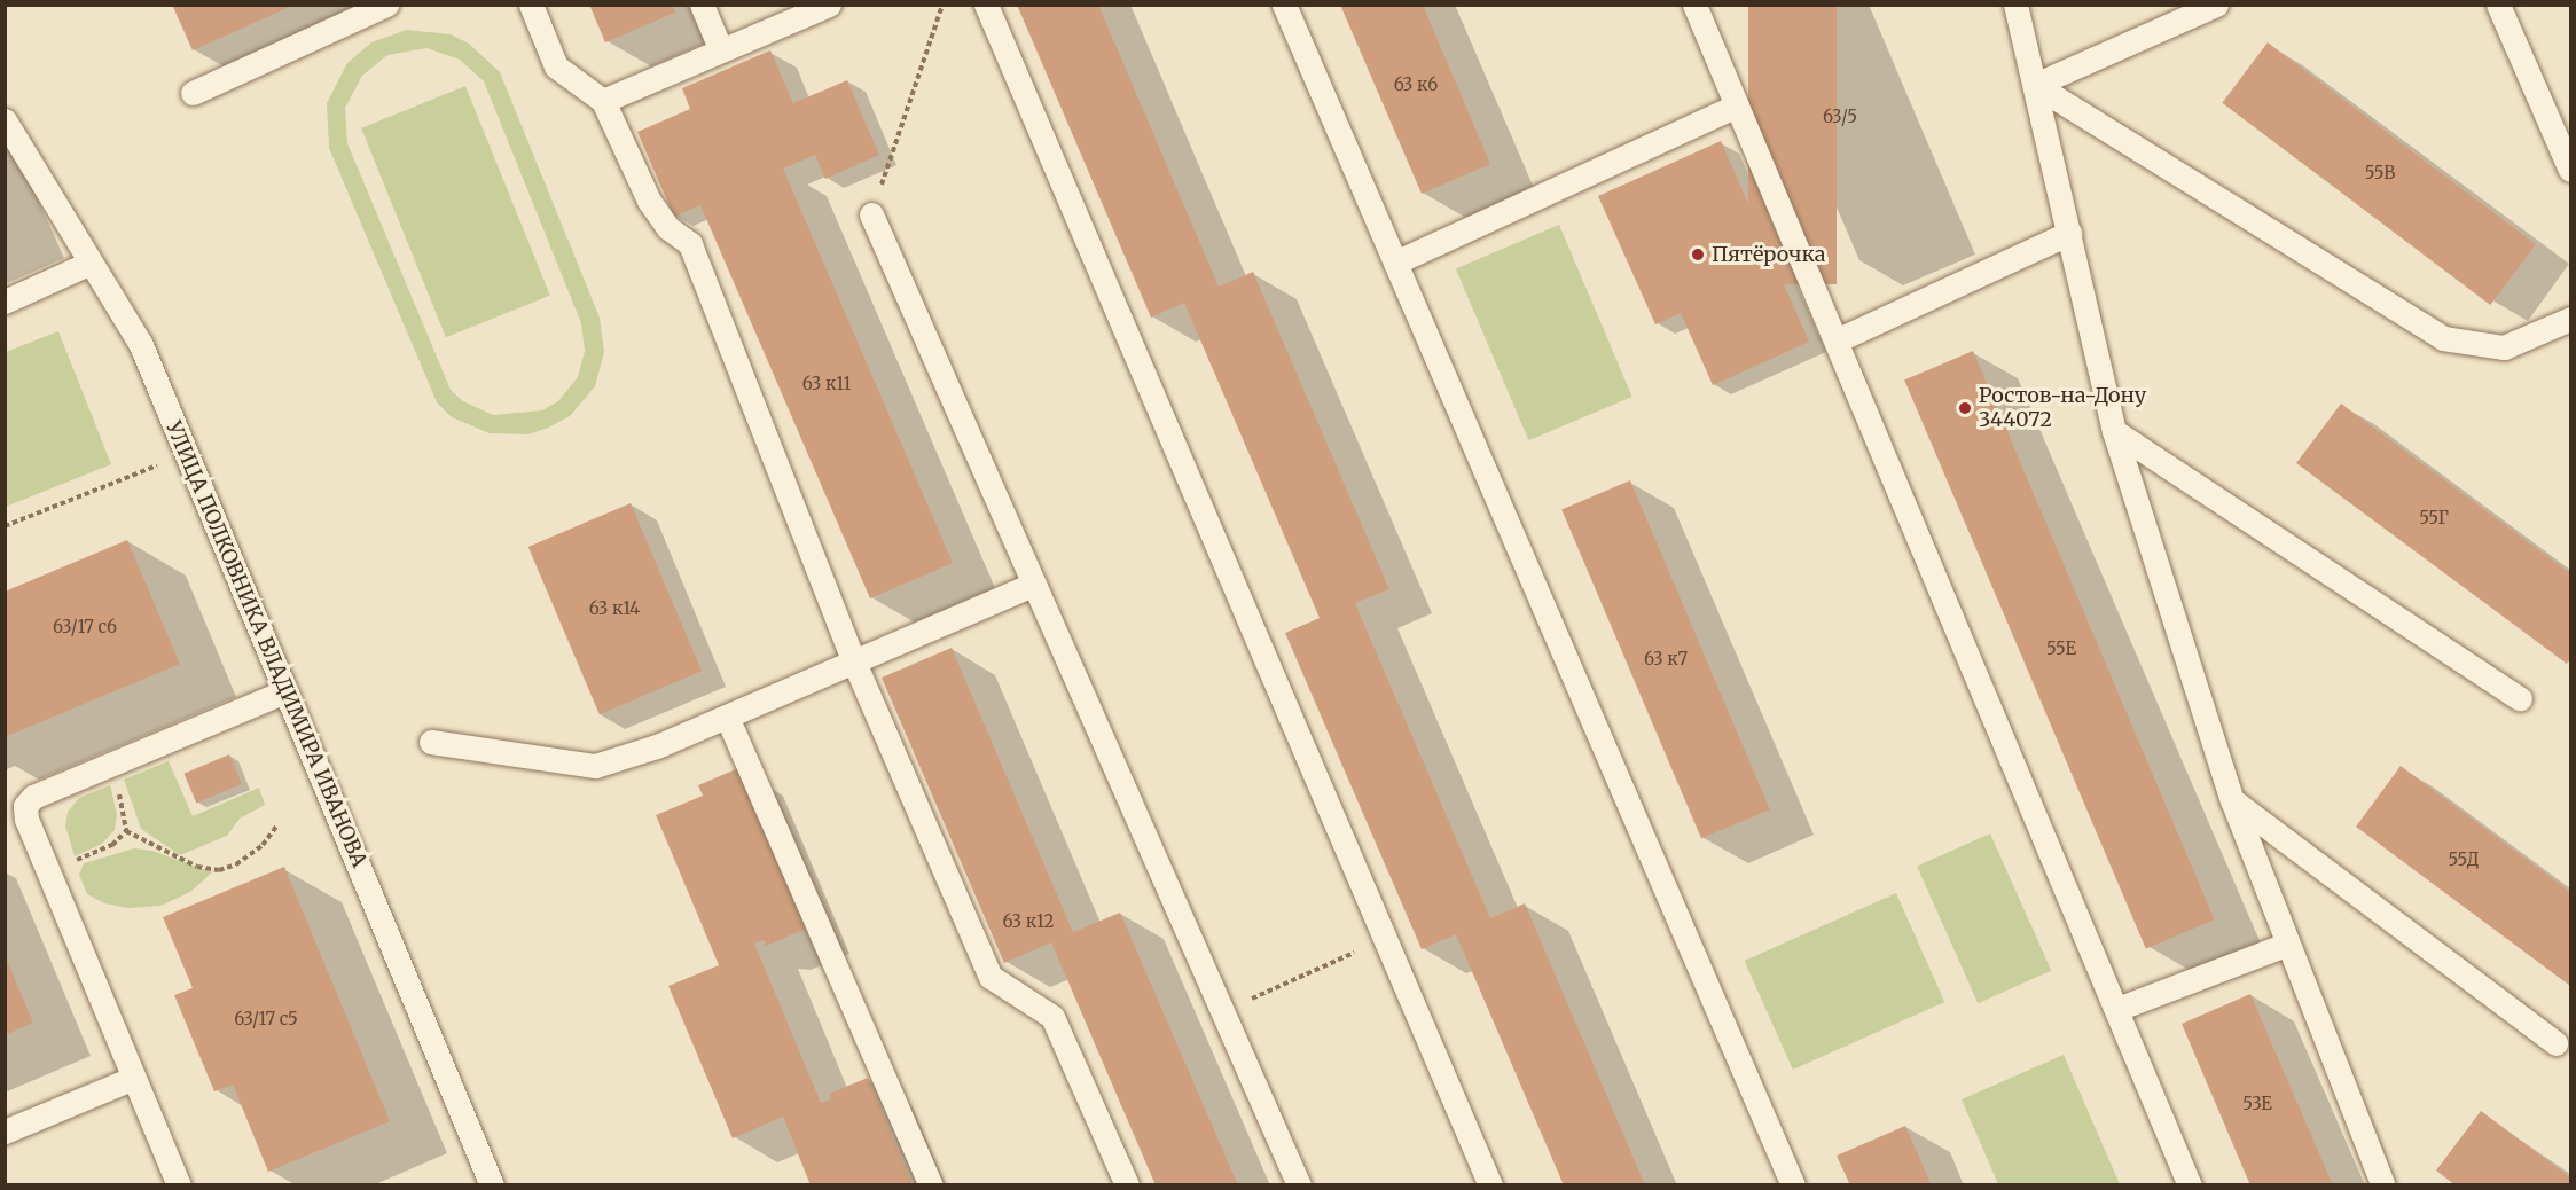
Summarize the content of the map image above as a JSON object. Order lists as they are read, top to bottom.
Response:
{
  "streets": {
    "lane": ["УЛИЦА ПОЛКОВНИКА ВЛАДИМИРА ИВАНОВА"]
  },
  "places": ["Пятёрочка", "Ростов-на-Дону 344072"],
  "house_numbers": [
    "63 к6",
    "63/5",
    "55В",
    "63 к11",
    "55Г",
    "63 к14",
    "63/17 с6",
    "55Е",
    "63 к7",
    "55Д",
    "63 к12",
    "63/17 с5",
    "53Е"
  ]
}
